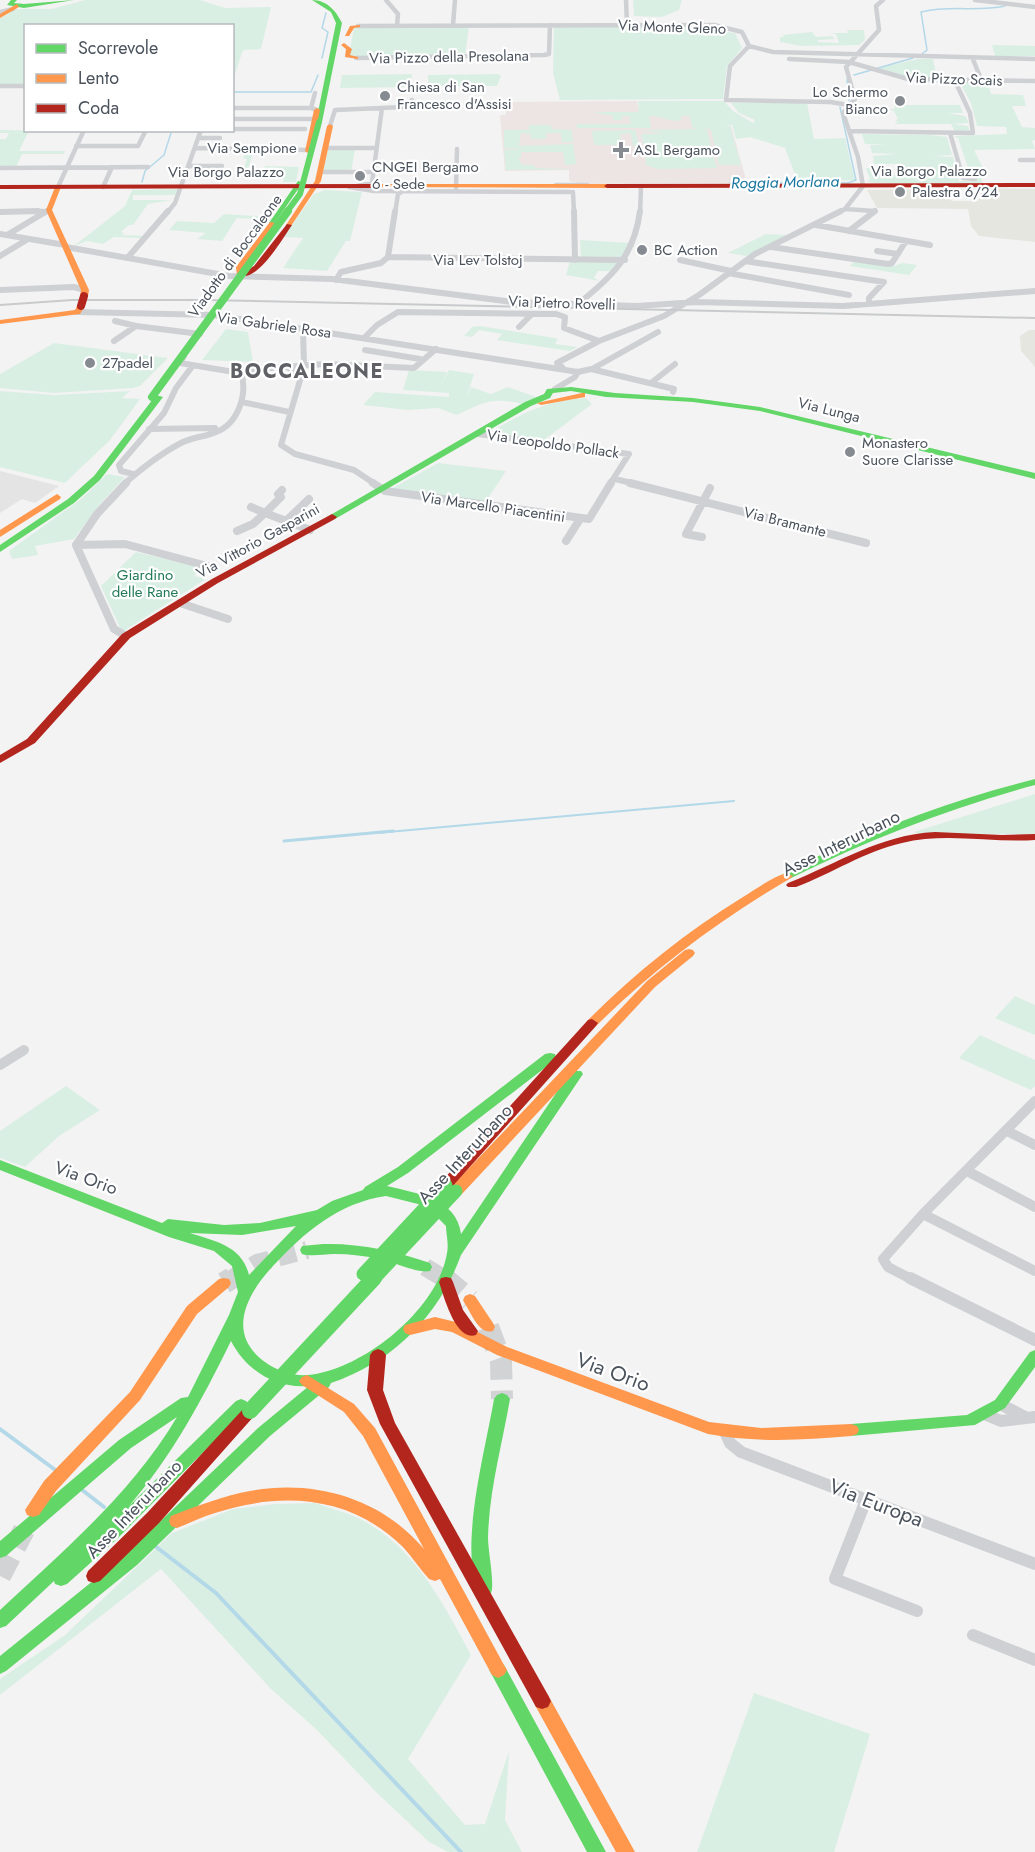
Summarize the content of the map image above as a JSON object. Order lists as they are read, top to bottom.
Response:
{
  "streets": {
    "main road": [
      "Via Borgo Palazzo",
      "Viadotto di Boccaleone",
      "Via Lunga",
      "Via Vittorio Gasparini",
      "Asse Interurbano",
      "Via Orio"
    ],
    "street": [
      "Via Monte Gleno",
      "Via Pizzo della Presolana",
      "Via Pizzo Scais",
      "Via Sempione",
      "Via Lev Tolstoj",
      "Via Pietro Rovelli",
      "Via Gabriele Rosa",
      "Via Leopoldo Pollack",
      "Via Marcello Piacentini",
      "Via Bramante",
      "Via Europa"
    ]
  },
  "crossings": [
    ["Via Monte Gleno", "Via Pizzo della Presolana"],
    ["Viadotto di Boccaleone", "Via Pietro Rovelli"],
    ["Via Lev Tolstoj", "Via Pietro Rovelli"],
    ["Via Pietro Rovelli", "Via Gabriele Rosa"],
    ["Via Lunga", "Via Vittorio Gasparini"],
    ["Via Leopoldo Pollack", "Via Bramante"],
    ["Via Leopoldo Pollack", "Via Vittorio Gasparini"],
    ["Via Marcello Piacentini", "Via Vittorio Gasparini"],
    ["Via Orio", "Via Europa"]
  ],
  "districts": ["BOCCALEONE"],
  "water": ["Roggia Morlana"],
  "parks": ["Giardino delle Rane"],
  "places": {
    "other": [
      "Chiesa di San Francesco d'Assisi",
      "Lo Schermo Bianco",
      "CNGEI Bergamo 6 - Sede",
      "Palestra 6/24",
      "BC Action",
      "27padel",
      "Monastero Suore Clarisse"
    ],
    "health": ["ASL Bergamo"]
  },
  "legend": ["Scorrevole", "Lento", "Coda"]
}
